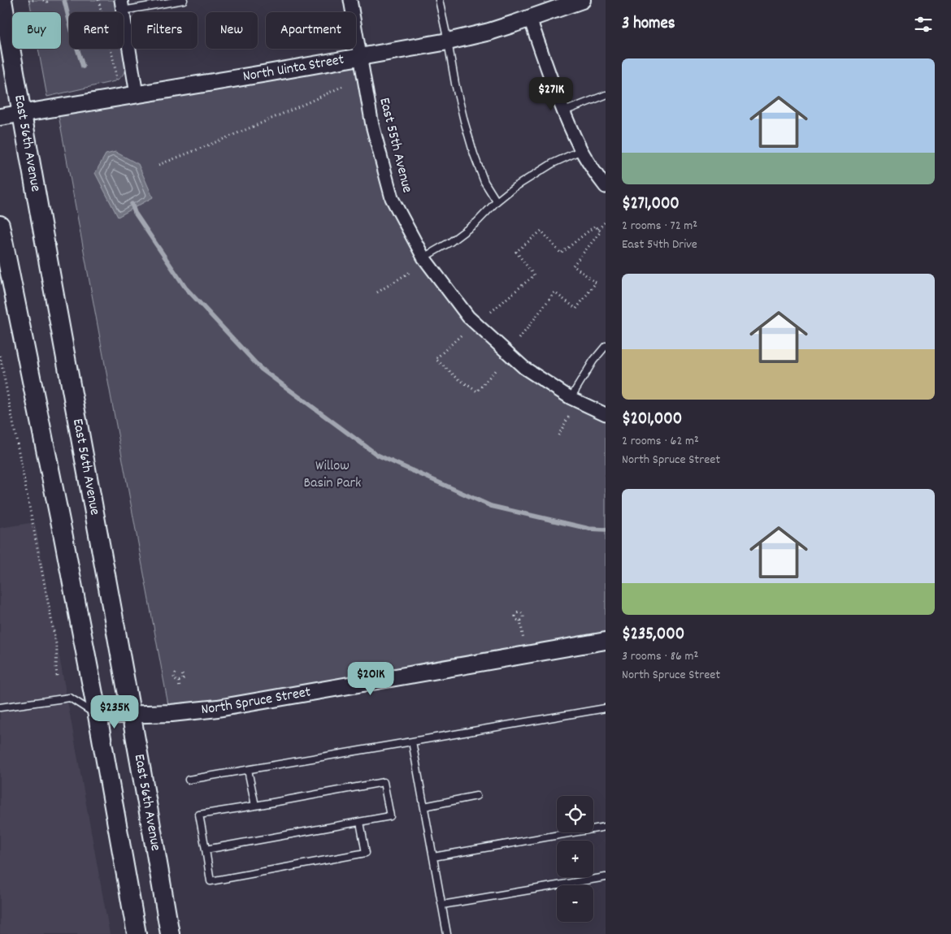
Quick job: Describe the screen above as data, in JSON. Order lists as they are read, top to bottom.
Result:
{
  "streets": {
    "main road": ["East 56th Avenue"],
    "street": ["North Uinta Street", "East 55th Avenue", "North Spruce Street"]
  },
  "crossings": [
    ["North Uinta Street", "East 56th Avenue"],
    ["North Uinta Street", "East 55th Avenue"],
    ["East 56th Avenue", "North Spruce Street"]
  ],
  "parks": ["Willow Basin Park"],
  "page": {
    "heading": "3 homes",
    "chip": [
      "Buy",
      "Rent",
      "Filters",
      "New",
      "Apartment"
    ],
    "list": [
      {
        "name": "$271,000",
        "note": "2 rooms · 72 m² · East 54th Drive"
      },
      {
        "name": "$201,000",
        "note": "2 rooms · 62 m² · North Spruce Street"
      },
      {
        "name": "$235,000",
        "note": "3 rooms · 86 m² · North Spruce Street"
      }
    ],
    "price": ["$271K", "$201K", "$235K"],
    "map_buttons": ["+", "−"]
  }
}
